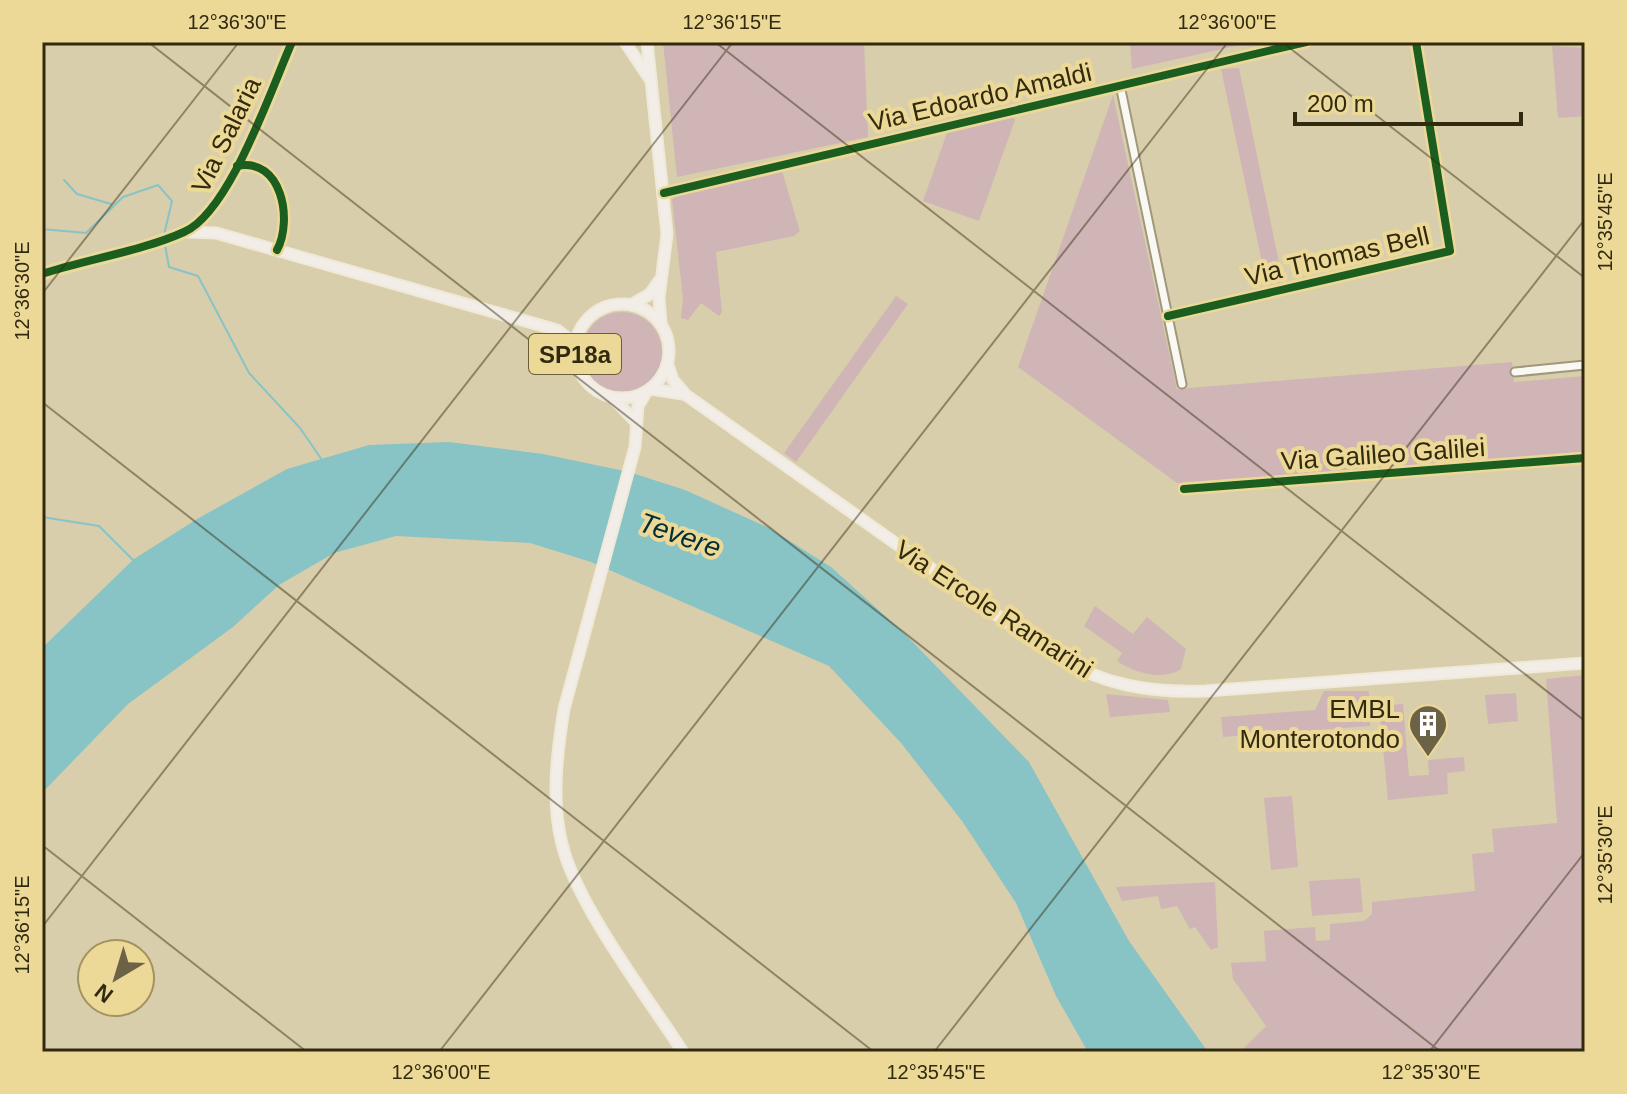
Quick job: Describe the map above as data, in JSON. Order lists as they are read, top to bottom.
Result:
{
  "streets": {
    "main road": ["Via Salaria", "SP18a", "Via Ercole Ramarini"],
    "street": ["Via Edoardo Amaldi", "Via Thomas Bell", "Via Galileo Galilei"]
  },
  "crossings": [
    ["SP18a", "Via Ercole Ramarini"]
  ],
  "water": ["Tevere"],
  "places": {
    "building": ["EMBL Monterotondo"]
  },
  "scale_bar": "200 m",
  "north": "bottom left",
  "coordinates": [
    "12°36'30\"E",
    "12°36'15\"E",
    "12°36'00\"E",
    "12°35'45\"E",
    "12°35'30\"E"
  ]
}
